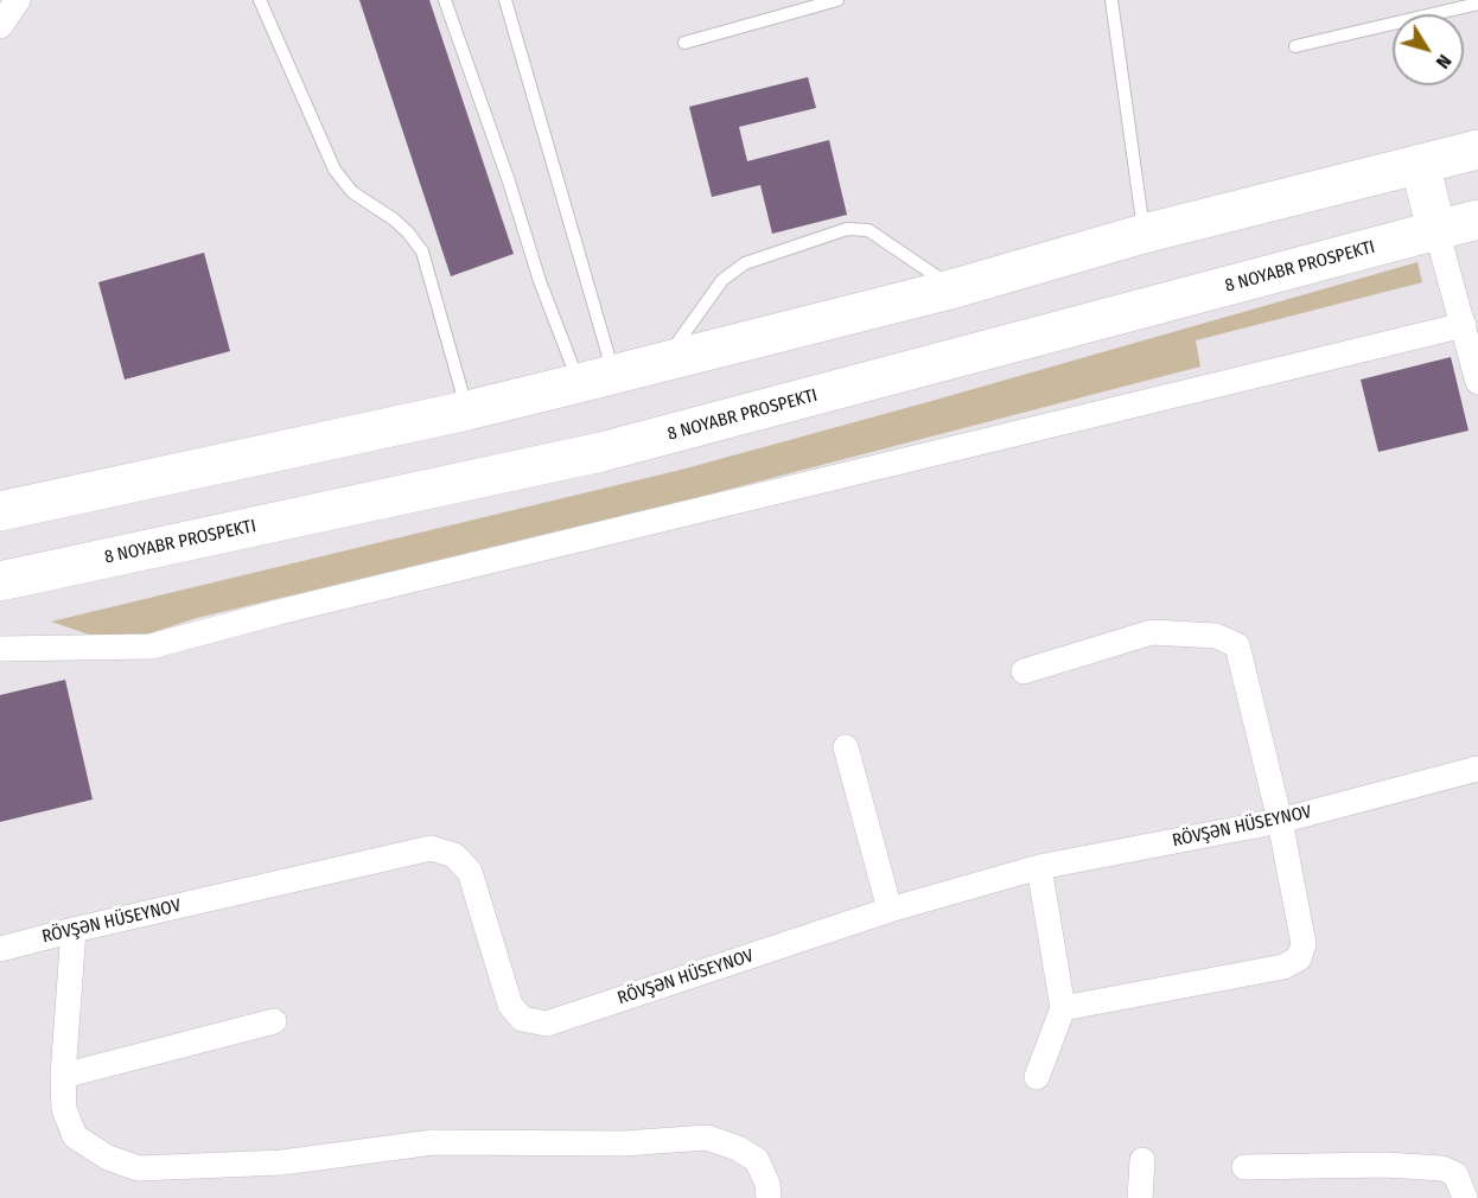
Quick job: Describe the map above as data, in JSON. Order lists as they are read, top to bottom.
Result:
{
  "streets": {
    "highway": ["8 NOYABR PROSPEKTI"],
    "street": ["RÖVŞƏN HÜSEYNOV"]
  },
  "north": "bottom right"
}
